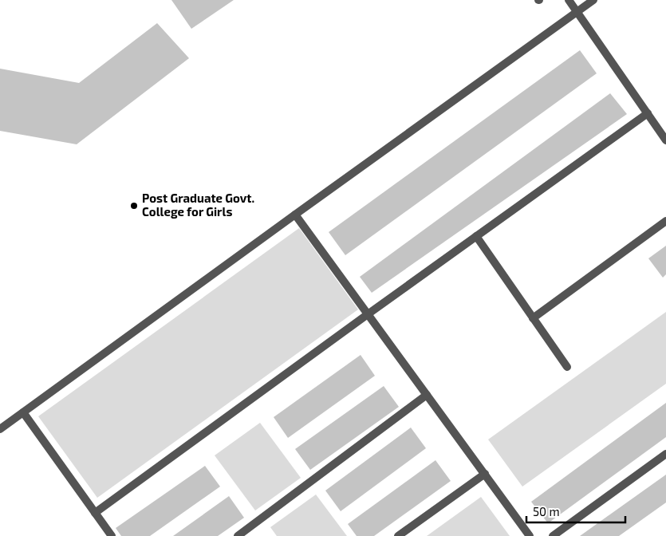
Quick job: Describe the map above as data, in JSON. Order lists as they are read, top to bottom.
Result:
{
  "places": ["Post Graduate Govt. College for Girls"],
  "scale_bar": "50 m"
}
